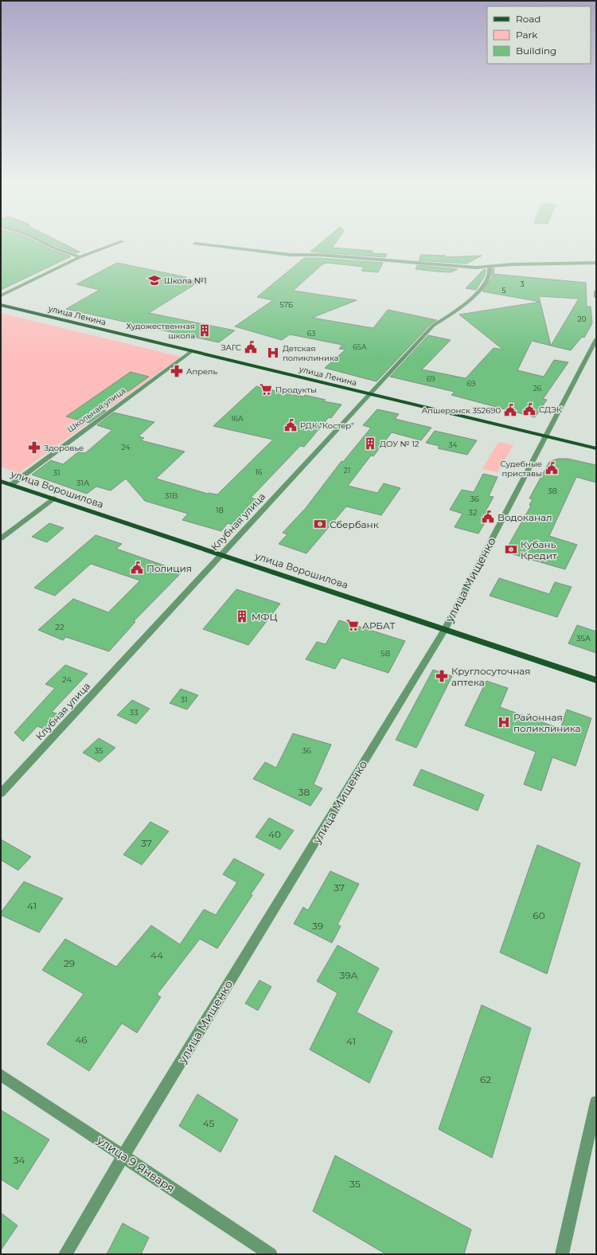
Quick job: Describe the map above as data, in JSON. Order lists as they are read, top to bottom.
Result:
{
  "streets": {
    "main road": ["улица Ленина", "улица Ворошилова"],
    "street": [
      "Школьная улица",
      "Клубная улица",
      "улица Мищенко",
      "улица 9 Января"
    ]
  },
  "crossings": [
    ["улица Ленина", "Школьная улица"],
    ["улица Ленина", "Клубная улица"],
    ["улица Ленина", "улица Мищенко"],
    ["Школьная улица", "улица Ворошилова"],
    ["улица Ворошилова", "Клубная улица"],
    ["улица Ворошилова", "улица Мищенко"],
    ["улица Мищенко", "улица 9 Января"]
  ],
  "places": {
    "school or university": ["Школа №1"],
    "building": ["Художественная школа", "ДОУ № 12", "МФЦ"],
    "public building": [
      "ЗАГС",
      "СДЭК",
      "Апшеронск 352690",
      "РДК \"Костер\"",
      "Судебные приставы",
      "Водоканал",
      "Полиция"
    ],
    "hospital": ["Детская поликлиника", "Районная поликлиника"],
    "pharmacy": ["Апрель", "Здоровье", "Круглосуточная аптека"],
    "supermarket": ["Продукты", "АРБАТ"],
    "bank": ["Сбербанк", "Кубань Кредит"]
  },
  "house_numbers": [
    "3",
    "5",
    "57Б",
    "20",
    "63",
    "65А",
    "69",
    "69",
    "26",
    "16А",
    "34",
    "24",
    "21",
    "16",
    "31",
    "31А",
    "38",
    "31В",
    "36",
    "18",
    "32",
    "22",
    "35А",
    "58",
    "24",
    "31",
    "33",
    "35",
    "36",
    "38",
    "40",
    "37",
    "37",
    "41",
    "60",
    "39",
    "44",
    "29",
    "39А",
    "46",
    "41",
    "62",
    "45",
    "34",
    "35"
  ],
  "legend": ["Road", "Park", "Building"]
}
